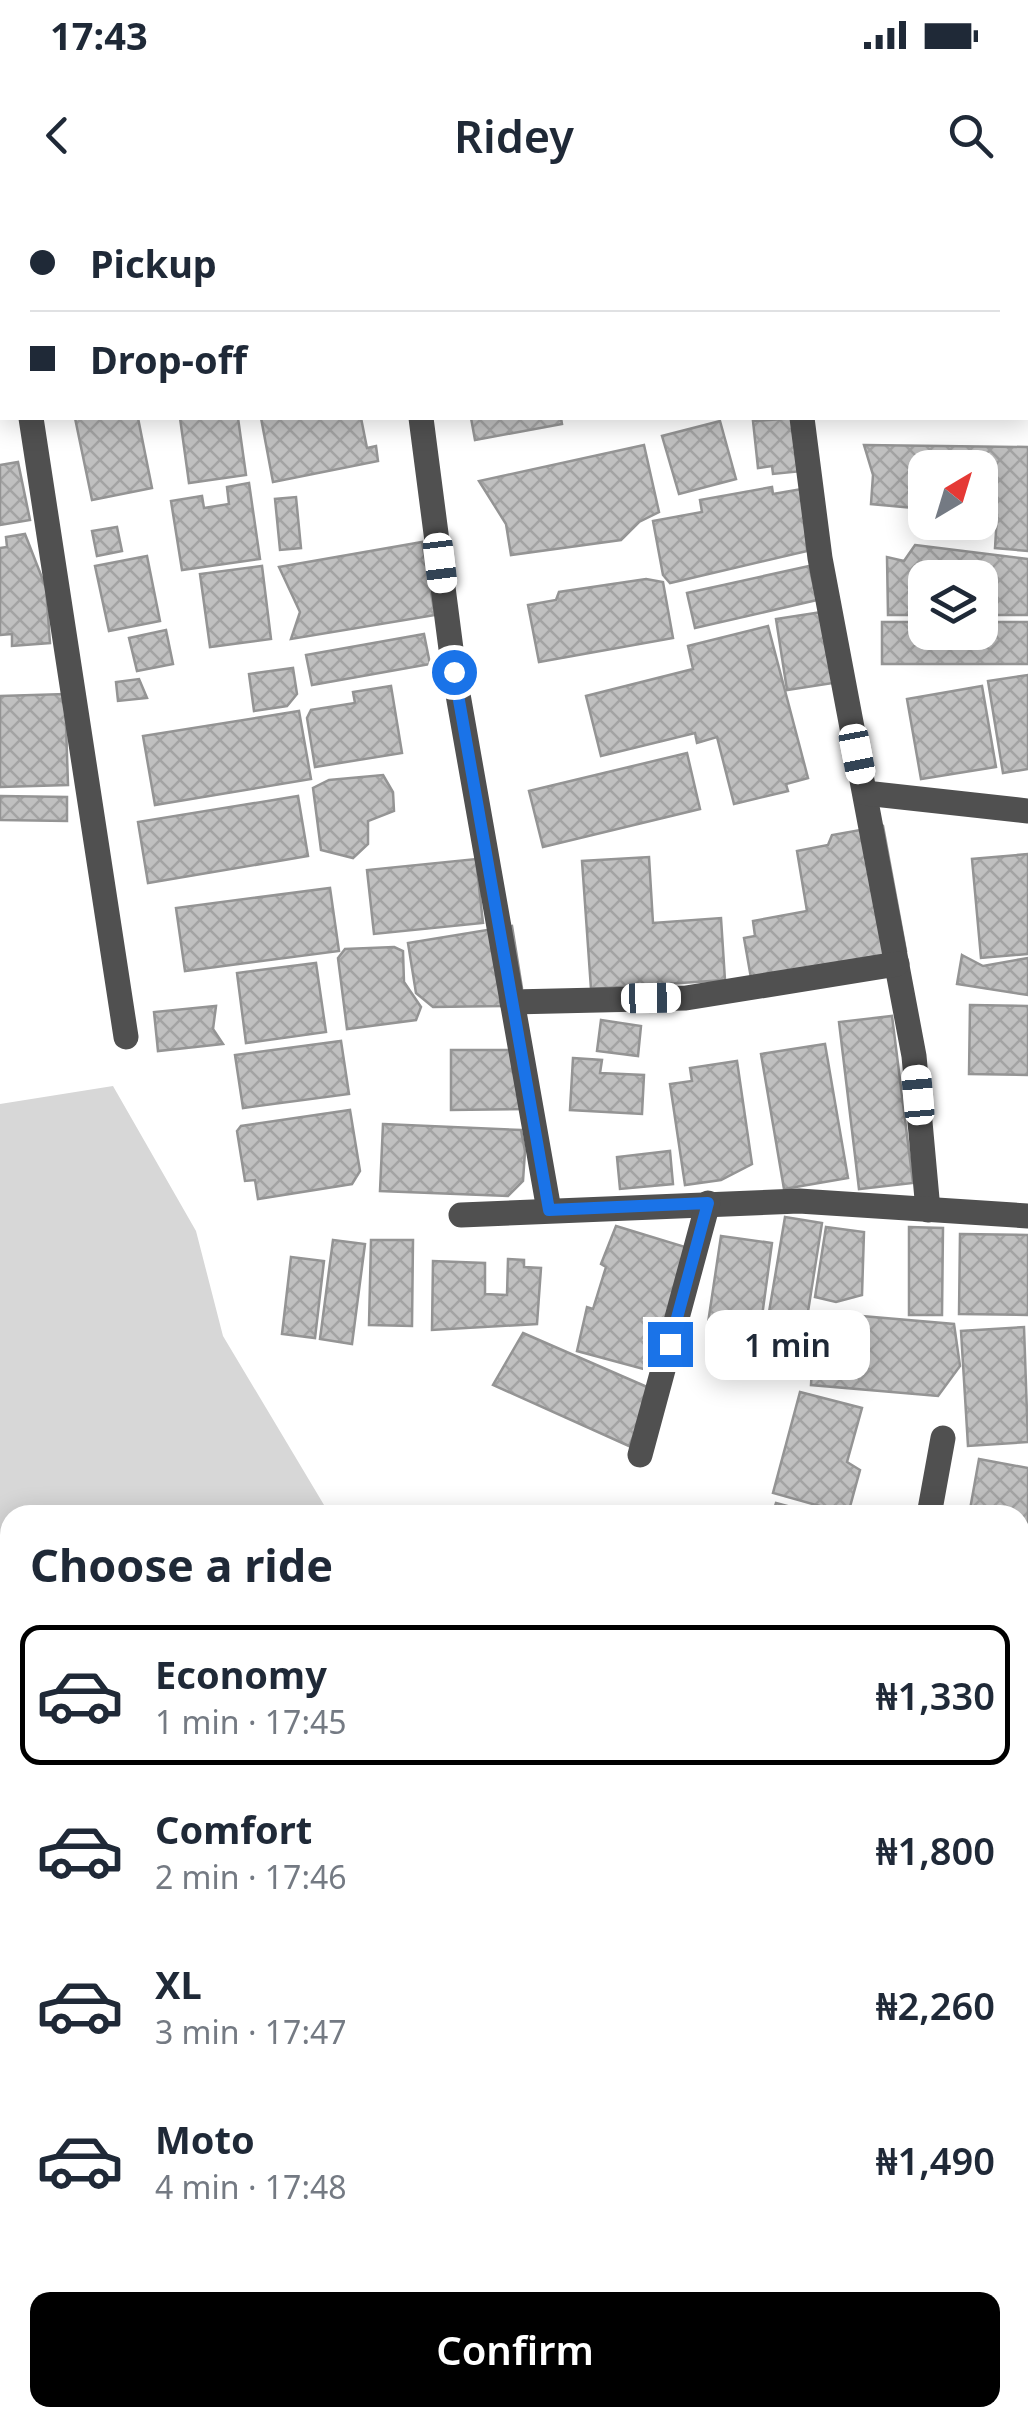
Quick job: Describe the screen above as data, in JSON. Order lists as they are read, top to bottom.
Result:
{
  "north": "top right",
  "page": {
    "status": "17:43",
    "header": "Ridey",
    "banner": ["Pickup", "Drop-off"],
    "bubble": "1 min",
    "heading": "Choose a ride",
    "list": [
      {
        "name": "Economy",
        "note": "1 min · 17:45",
        "value": "₦1,330"
      },
      {
        "name": "Comfort",
        "note": "2 min · 17:46",
        "value": "₦1,800"
      },
      {
        "name": "XL",
        "note": "3 min · 17:47",
        "value": "₦2,260"
      },
      {
        "name": "Moto",
        "note": "4 min · 17:48",
        "value": "₦1,490"
      }
    ],
    "buttons": "Confirm"
  }
}
